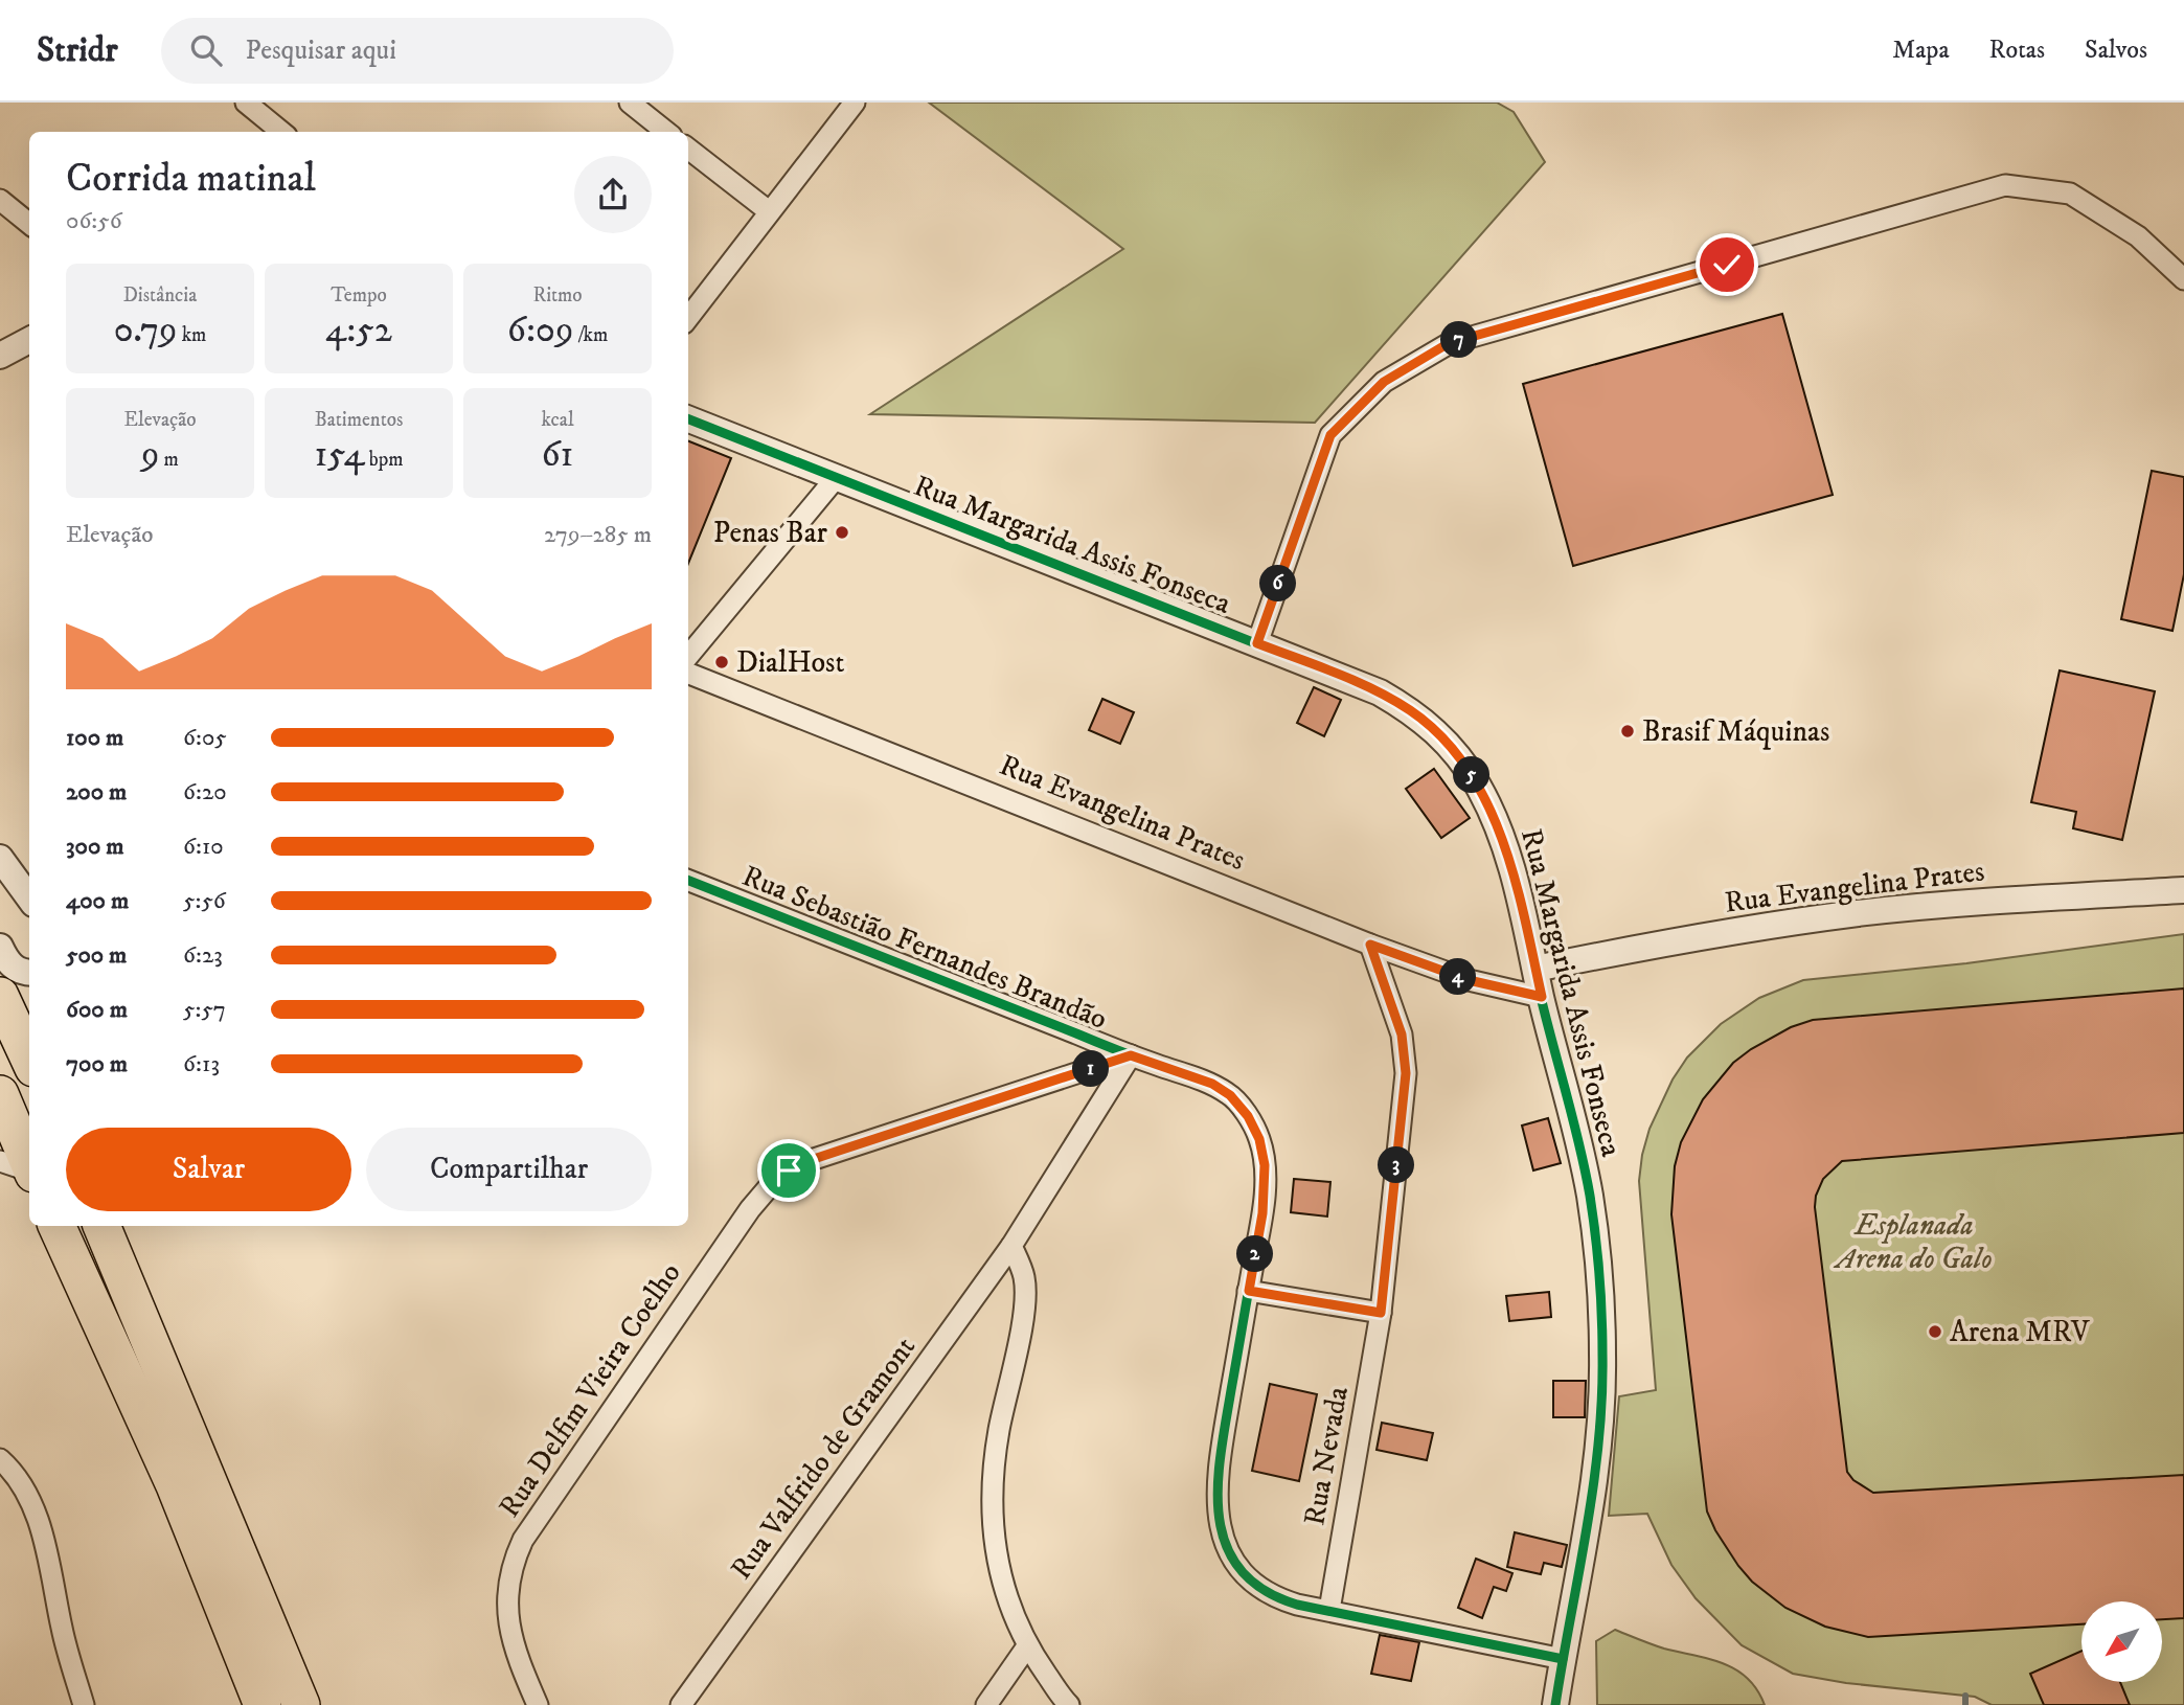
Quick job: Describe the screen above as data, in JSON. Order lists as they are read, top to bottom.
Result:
{
  "streets": {
    "street": [
      "Rua Margarida Assis Fonseca",
      "Rua Evangelina Prates",
      "Rua Sebastião Fernandes Brandão",
      "Rua Delfim Vieira Coelho",
      "Rua Nevada",
      "Rua Valfrido de Gramont"
    ]
  },
  "crossings": [
    ["Rua Margarida Assis Fonseca", "Rua Evangelina Prates"],
    ["Rua Margarida Assis Fonseca", "Rua Sebastião Fernandes Brandão"],
    ["Rua Evangelina Prates", "Rua Nevada"],
    ["Rua Sebastião Fernandes Brandão", "Rua Delfim Vieira Coelho"],
    ["Rua Sebastião Fernandes Brandão", "Rua Nevada"],
    ["Rua Sebastião Fernandes Brandão", "Rua Valfrido de Gramont"],
    ["Rua Delfim Vieira Coelho", "Rua Valfrido de Gramont"]
  ],
  "parks": ["Esplanada Arena do Galo"],
  "places": [
    "Penas Bar",
    "DialHost",
    "Brasif Máquinas",
    "Arena MRV"
  ],
  "north": "bottom left",
  "page": {
    "header": "Stridr",
    "search": "Pesquisar aqui",
    "nav": ["Mapa", "Rotas", "Salvos"],
    "heading": ["Corrida matinal", "06:56"],
    "stats": [
      ["Distância", "0.79 km"],
      ["Tempo", "4:52"],
      ["Ritmo", "6:09 /km"],
      ["Elevação", "9 m"],
      ["Batimentos", "154 bpm"],
      ["kcal", "61"]
    ],
    "pins": [
      "7",
      "6",
      "5",
      "4",
      "1",
      "3",
      "2"
    ],
    "chart": ["Elevação", "279–285 m"],
    "list": [
      {
        "name": "100 m",
        "note": "6:05"
      },
      {
        "name": "200 m",
        "note": "6:20"
      },
      {
        "name": "300 m",
        "note": "6:10"
      },
      {
        "name": "400 m",
        "note": "5:56"
      },
      {
        "name": "500 m",
        "note": "6:23"
      },
      {
        "name": "600 m",
        "note": "5:57"
      },
      {
        "name": "700 m",
        "note": "6:13"
      }
    ],
    "buttons": ["Salvar", "Compartilhar"]
  }
}
